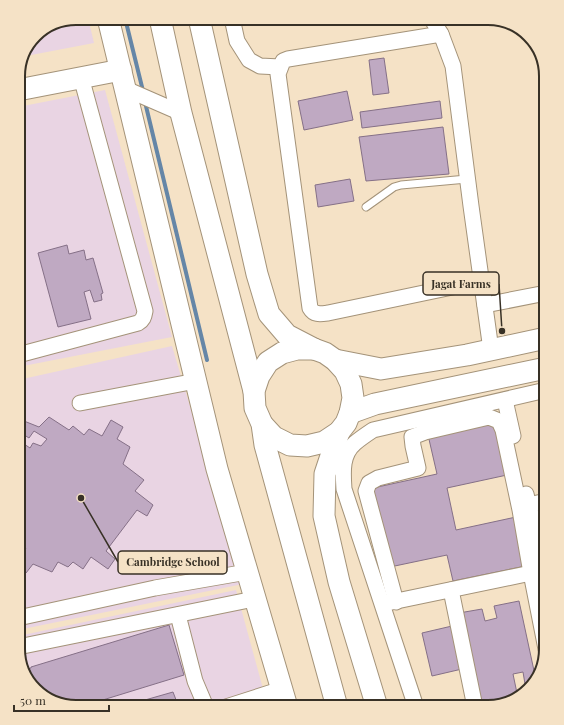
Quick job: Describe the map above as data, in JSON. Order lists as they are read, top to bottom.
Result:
{
  "places": ["Jagat Farms", "Cambridge School"],
  "scale_bar": "50 m"
}
